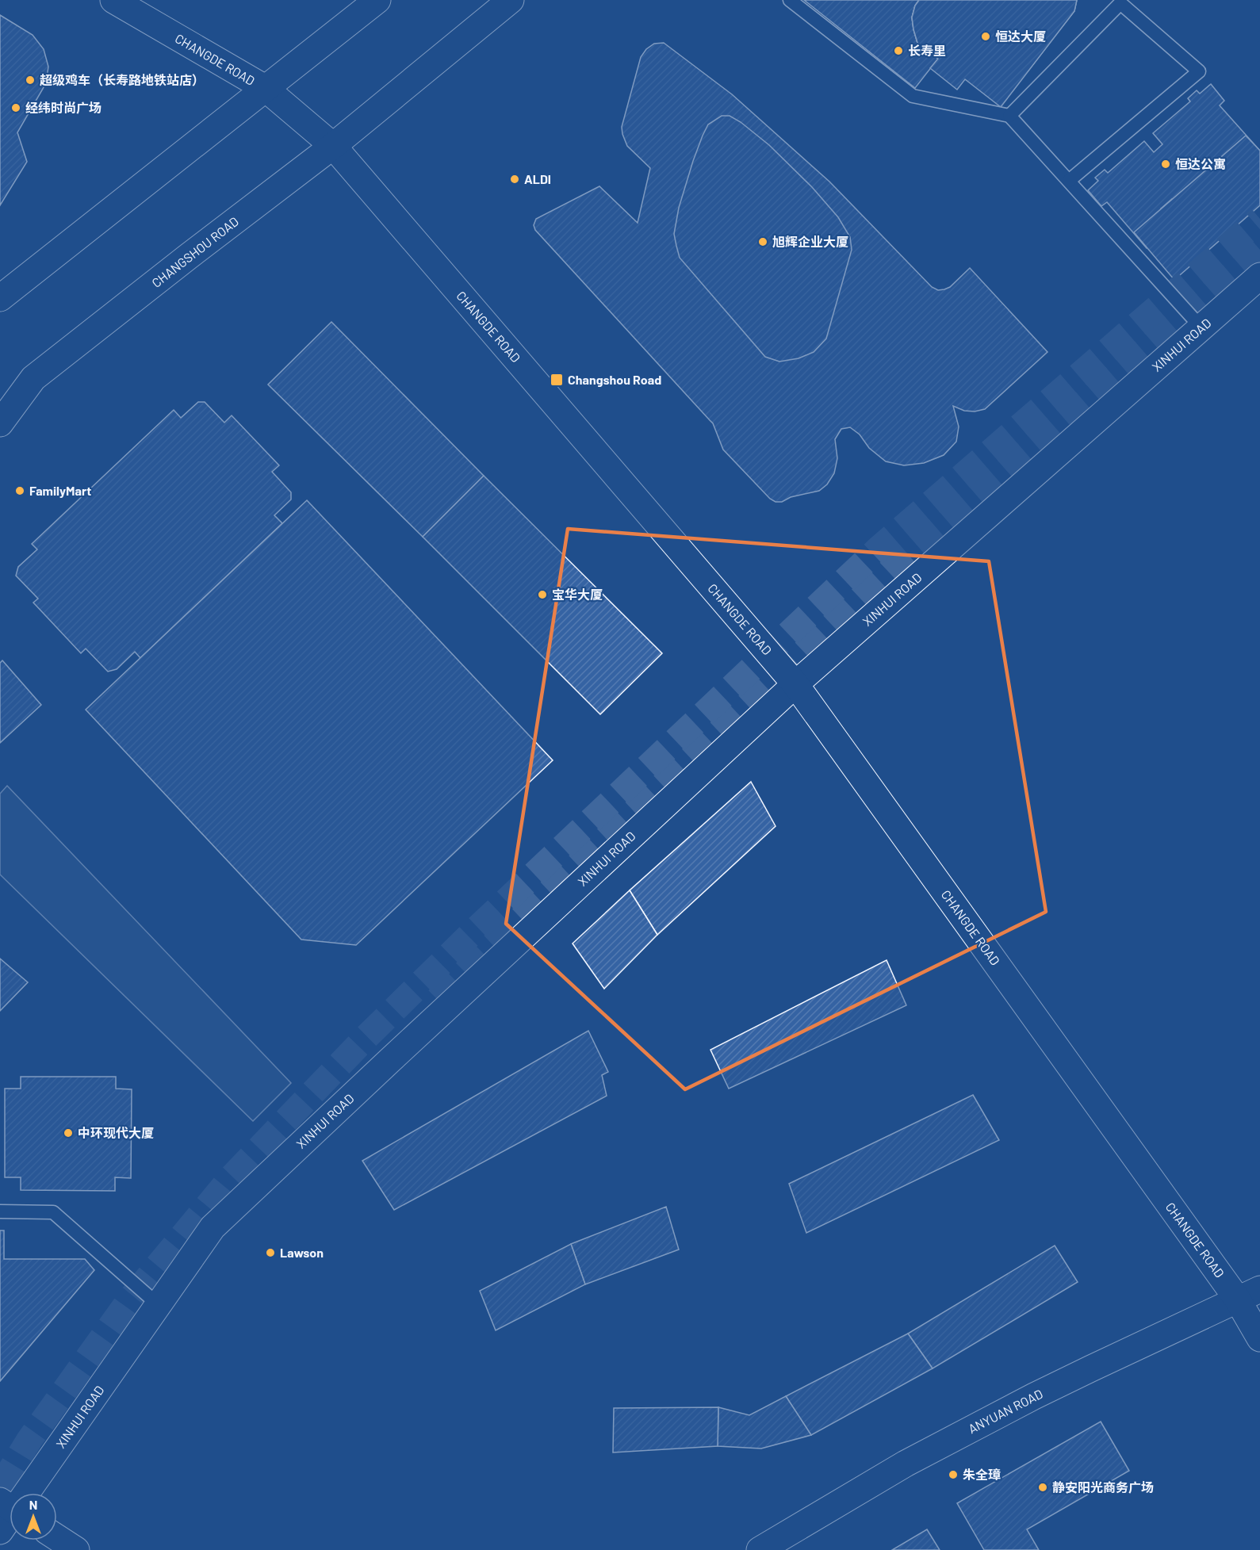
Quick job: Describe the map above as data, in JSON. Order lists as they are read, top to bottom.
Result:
{
  "streets": {
    "main road": [
      "CHANGDE ROAD",
      "CHANGSHOU ROAD",
      "XINHUI ROAD",
      "ANYUAN ROAD"
    ]
  },
  "crossings": [
    ["CHANGDE ROAD", "CHANGSHOU ROAD"],
    ["CHANGDE ROAD", "XINHUI ROAD"],
    ["CHANGDE ROAD", "ANYUAN ROAD"]
  ],
  "places": {
    "other": [
      "恒达大厦",
      "长寿里",
      "超级鸡车（长寿路地铁站店）",
      "经纬时尚广场",
      "恒达公寓",
      "ALDI",
      "旭辉企业大厦",
      "FamilyMart",
      "宝华大厦",
      "中环现代大厦",
      "Lawson",
      "朱全璋",
      "静安阳光商务广场"
    ],
    "transit": ["Changshou Road"]
  },
  "north": "top"
}
